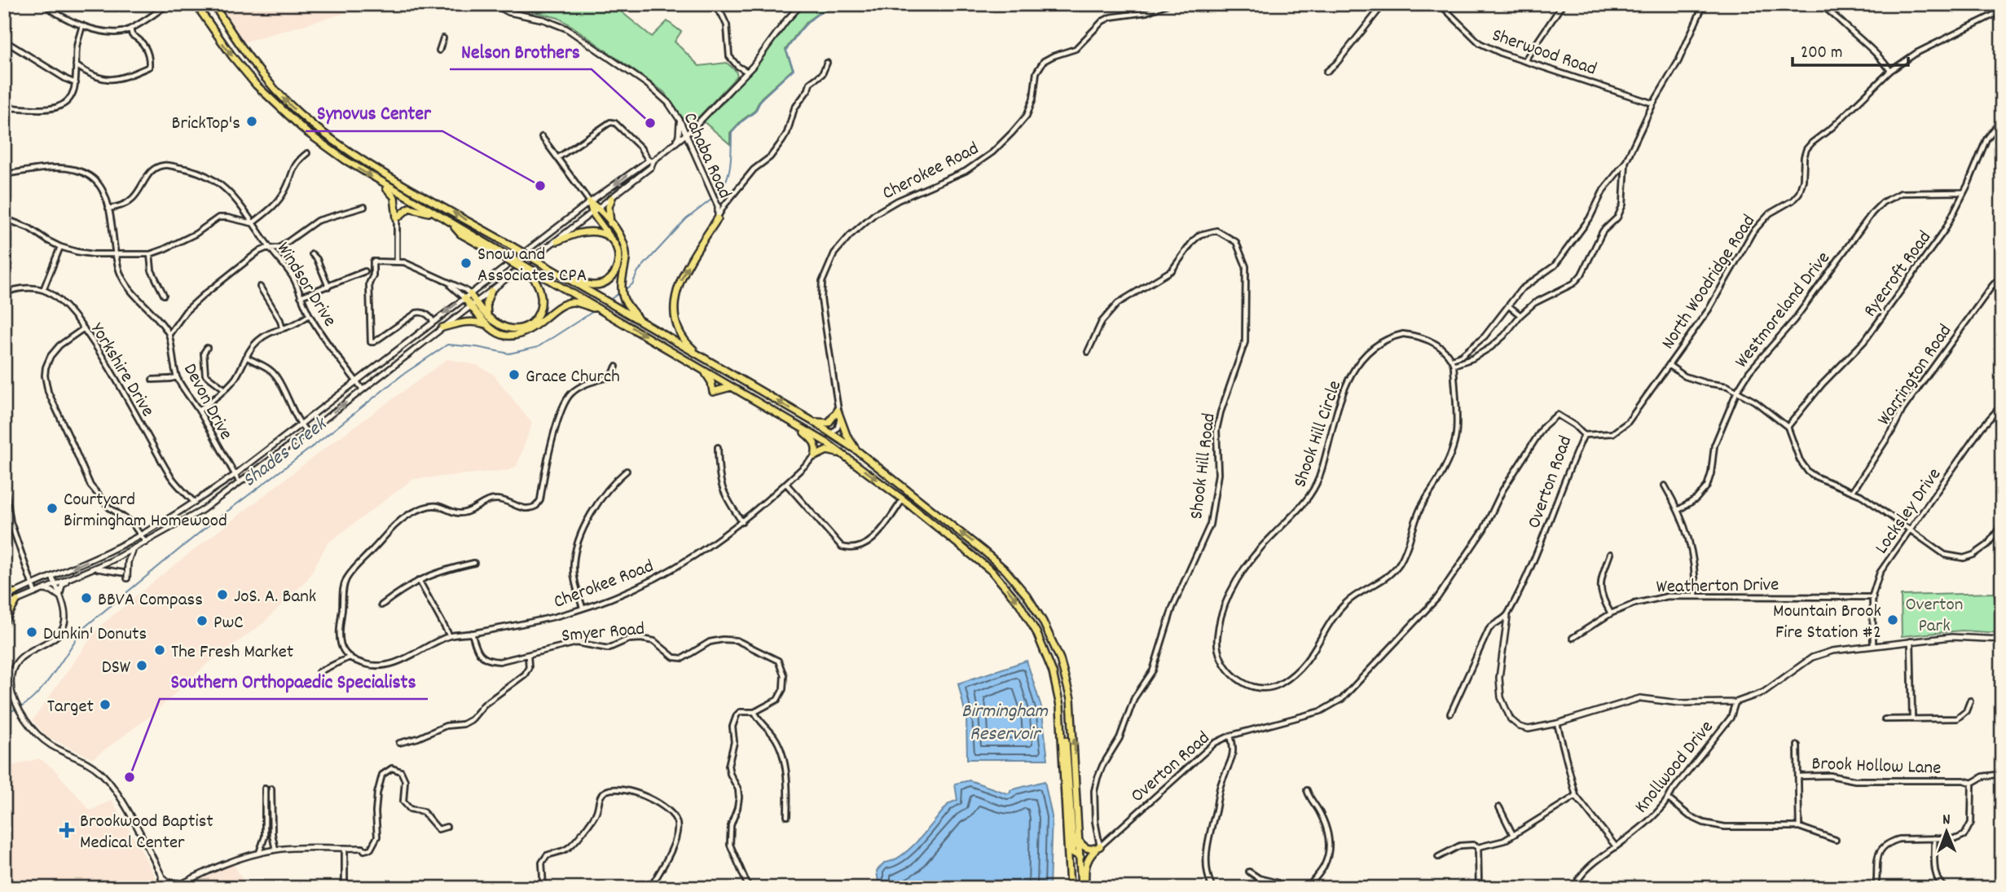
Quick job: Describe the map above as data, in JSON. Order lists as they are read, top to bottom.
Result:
{
  "streets": {
    "main road": ["Cahaba Road", "Overton Road"],
    "street": [
      "Sherwood Road",
      "Cherokee Road",
      "Ryecroft Road",
      "North Woodridge Road",
      "Windsor Drive",
      "Westmoreland Drive",
      "Yorkshire Drive",
      "Warrington Road",
      "Devon Drive",
      "Shook Hill Circle",
      "Shook Hill Road",
      "Locksley Drive",
      "Weatherton Drive",
      "Smyer Road",
      "Brook Hollow Lane",
      "Knollwood Drive"
    ]
  },
  "crossings": [
    ["Cherokee Road", "Smyer Road"],
    ["Ryecroft Road", "Westmoreland Drive"],
    ["North Woodridge Road", "Overton Road"],
    ["Shook Hill Road", "Overton Road"],
    ["Overton Road", "Locksley Drive"],
    ["Overton Road", "Knollwood Drive"],
    ["Locksley Drive", "Weatherton Drive"]
  ],
  "water": ["Shades Creek", "Birmingham Reservoir"],
  "parks": ["Overton Park"],
  "places": {
    "other": [
      "BrickTop's",
      "Nelson Brothers",
      "Synovus Center",
      "Snow and Associates CPA",
      "Grace Church",
      "Courtyard Birmingham Homewood",
      "JoS. A. Bank",
      "BBVA Compass",
      "Mountain Brook Fire Station #2",
      "PwC",
      "Dunkin' Donuts",
      "The Fresh Market",
      "DSW",
      "Target",
      "Southern Orthopaedic Specialists"
    ],
    "health": ["Brookwood Baptist Medical Center"]
  },
  "scale_bar": "200 m",
  "north": "top"
}
